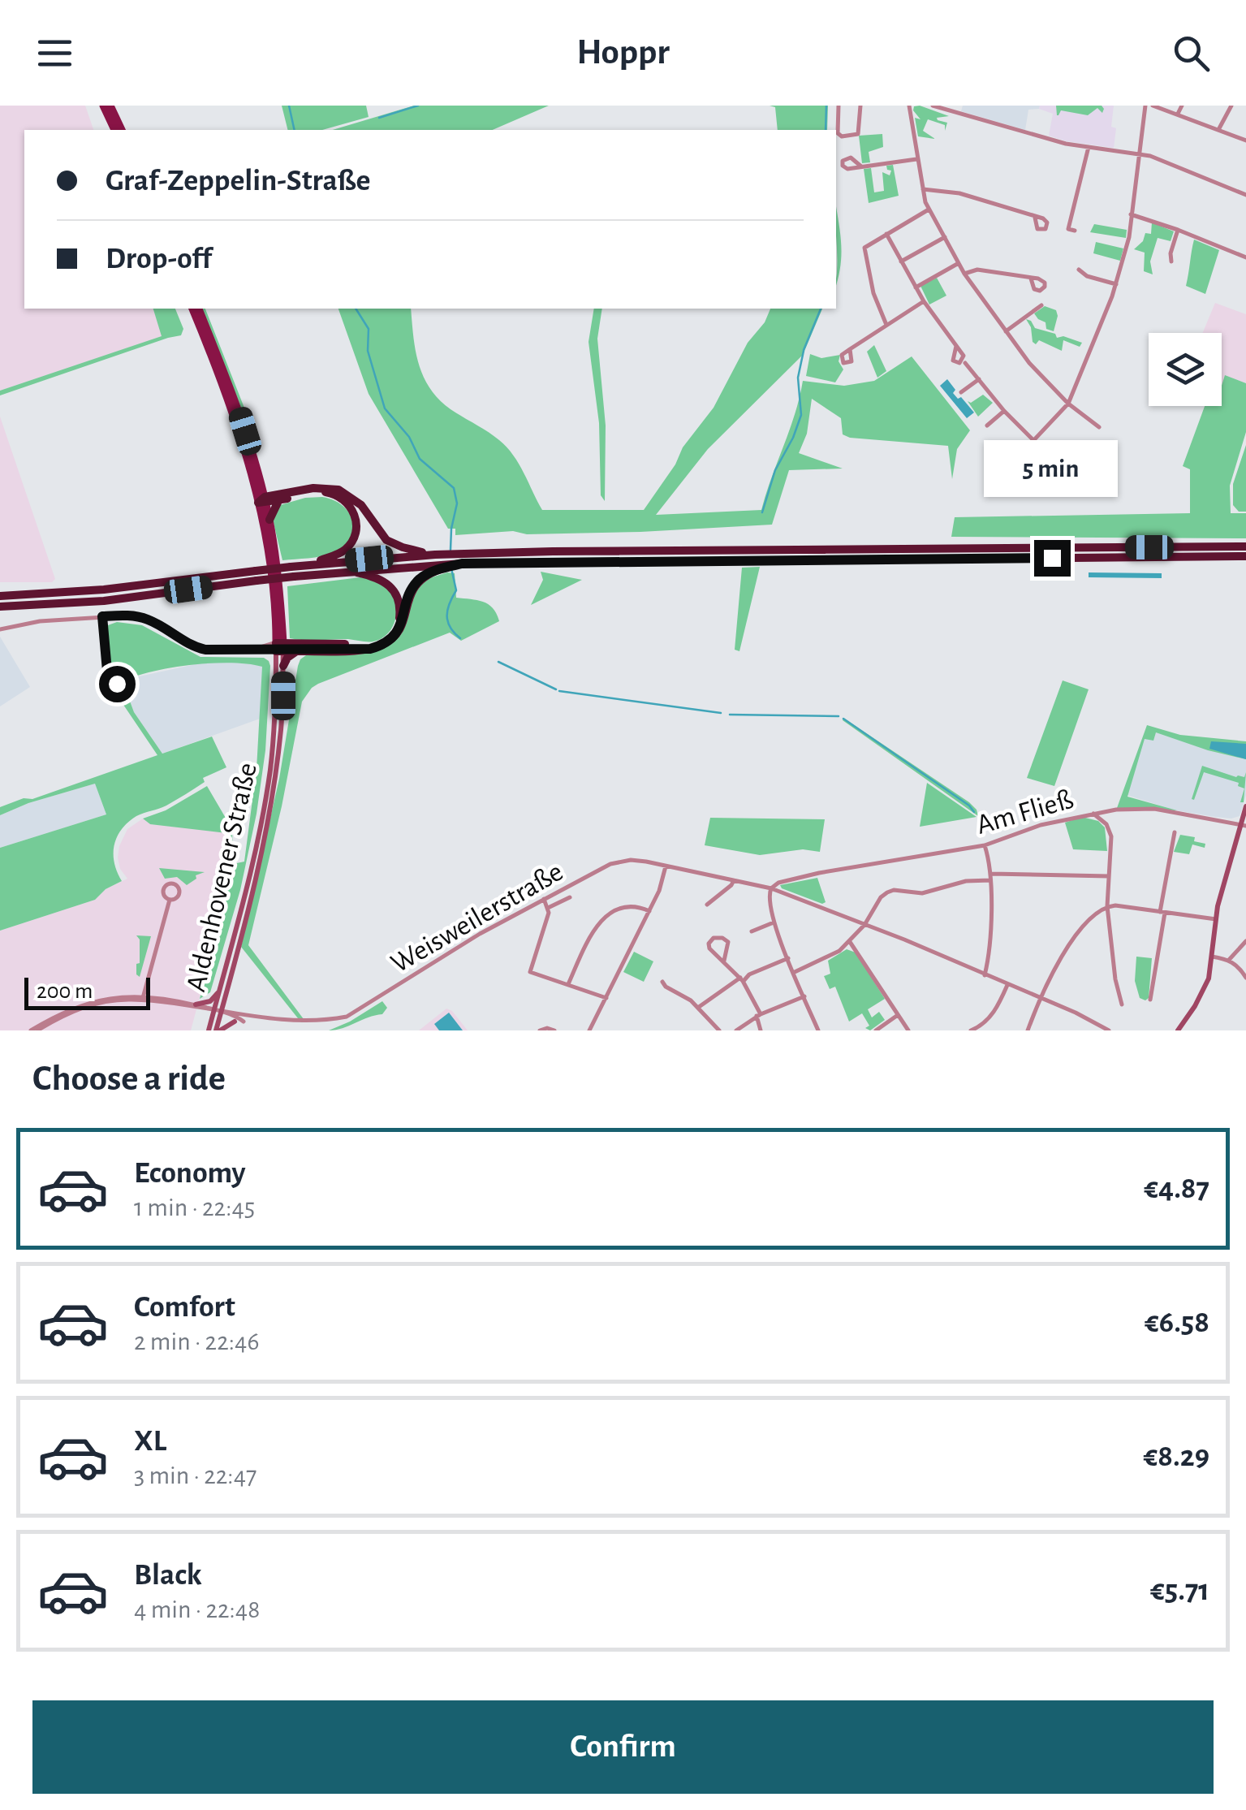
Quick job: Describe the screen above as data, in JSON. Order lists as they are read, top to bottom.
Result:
{
  "streets": {
    "main road": ["Aldenhovener Straße"],
    "street": ["Am Fließ", "Weisweilerstraße"]
  },
  "crossings": [
    ["Am Fließ", "Weisweilerstraße"]
  ],
  "scale_bar": "200 m",
  "page": {
    "header": "Hoppr",
    "banner": ["Graf-Zeppelin-Straße", "Drop-off"],
    "bubble": "5 min",
    "scale": "200 m",
    "heading": "Choose a ride",
    "list": [
      {
        "name": "Economy",
        "note": "1 min · 22:45",
        "value": "€4.87"
      },
      {
        "name": "Comfort",
        "note": "2 min · 22:46",
        "value": "€6.58"
      },
      {
        "name": "XL",
        "note": "3 min · 22:47",
        "value": "€8.29"
      },
      {
        "name": "Black",
        "note": "4 min · 22:48",
        "value": "€5.71"
      }
    ],
    "buttons": "Confirm"
  }
}
